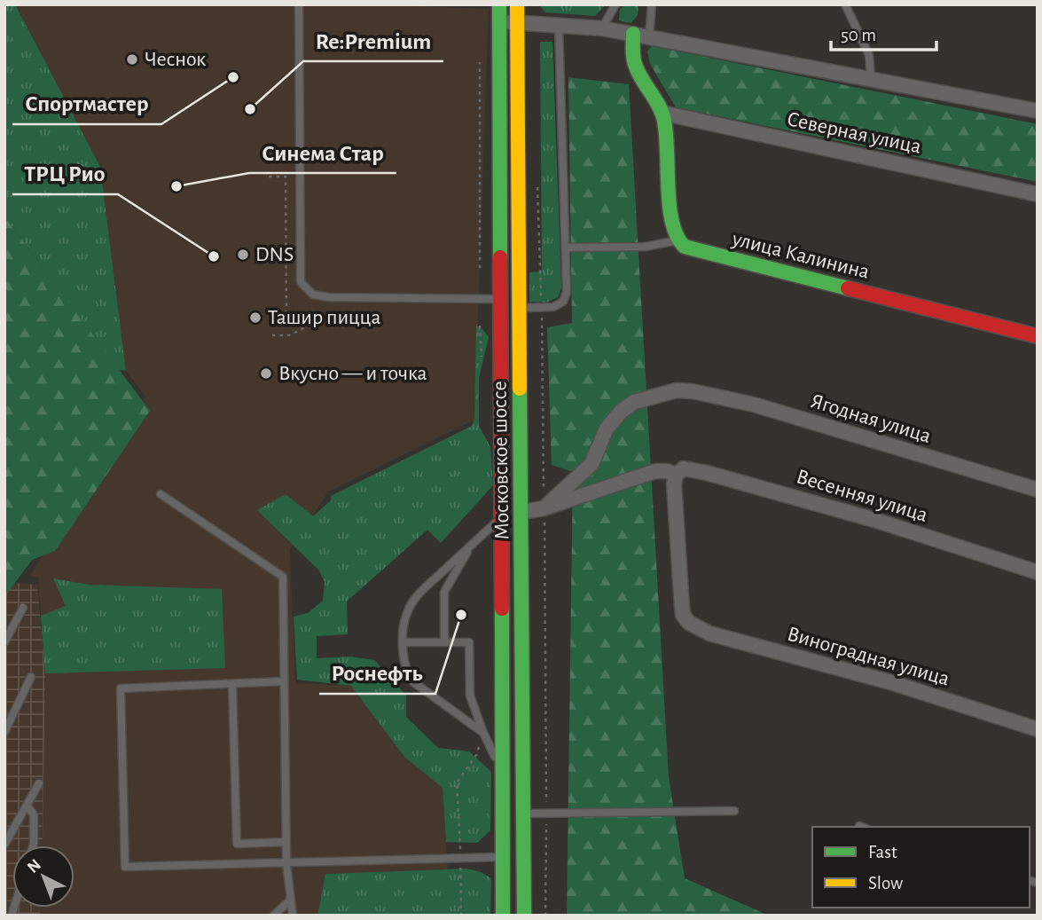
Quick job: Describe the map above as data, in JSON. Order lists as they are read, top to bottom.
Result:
{
  "streets": {
    "main road": ["улица Калинина", "Московское шоссе"],
    "street": [
      "Северная улица",
      "Ягодная улица",
      "Весенняя улица",
      "Виноградная улица"
    ]
  },
  "crossings": [
    ["Ягодная улица", "Весенняя улица"],
    ["Московское шоссе", "Весенняя улица"],
    ["Весенняя улица", "Виноградная улица"]
  ],
  "places": [
    "Чеснок",
    "Спортмастер",
    "Re:Premium",
    "Синема Стар",
    "DNS",
    "ТРЦ Рио",
    "Ташир пицца",
    "Вкусно — и точка",
    "Роснефть"
  ],
  "legend": ["Fast", "Slow"],
  "scale_bar": "50 m",
  "north": "top left"
}
